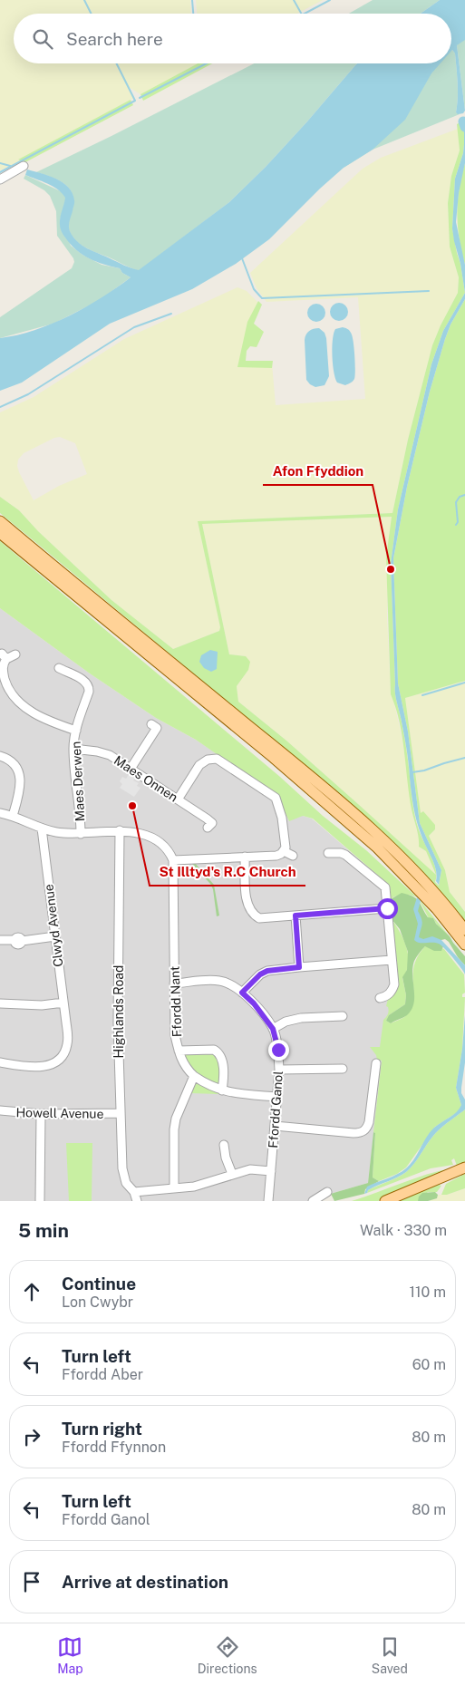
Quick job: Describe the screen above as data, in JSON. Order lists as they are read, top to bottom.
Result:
{
  "streets": {
    "street": [
      "Maes Onnen",
      "Maes Derwen",
      "Clwyd Avenue",
      "Ffordd Nant",
      "Highlands Road",
      "Ffordd Ganol",
      "Howell Avenue"
    ]
  },
  "crossings": [
    ["Maes Onnen", "Maes Derwen"],
    ["Ffordd Nant", "Ffordd Ganol"],
    ["Highlands Road", "Howell Avenue"]
  ],
  "places": ["Afon Ffyddion", "St Illtyd's R.C Church"],
  "page": {
    "search": "Search here",
    "heading": ["5 min", "Walk · 330 m"],
    "list": [
      ["Continue", "Lon Cwybr", "110 m"],
      ["Turn left", "Ffordd Aber", "60 m"],
      ["Turn right", "Ffordd Ffynnon", "80 m"],
      ["Turn left", "Ffordd Ganol", "80 m"],
      "Arrive at destination"
    ],
    "nav": ["Map", "Directions", "Saved"]
  }
}
